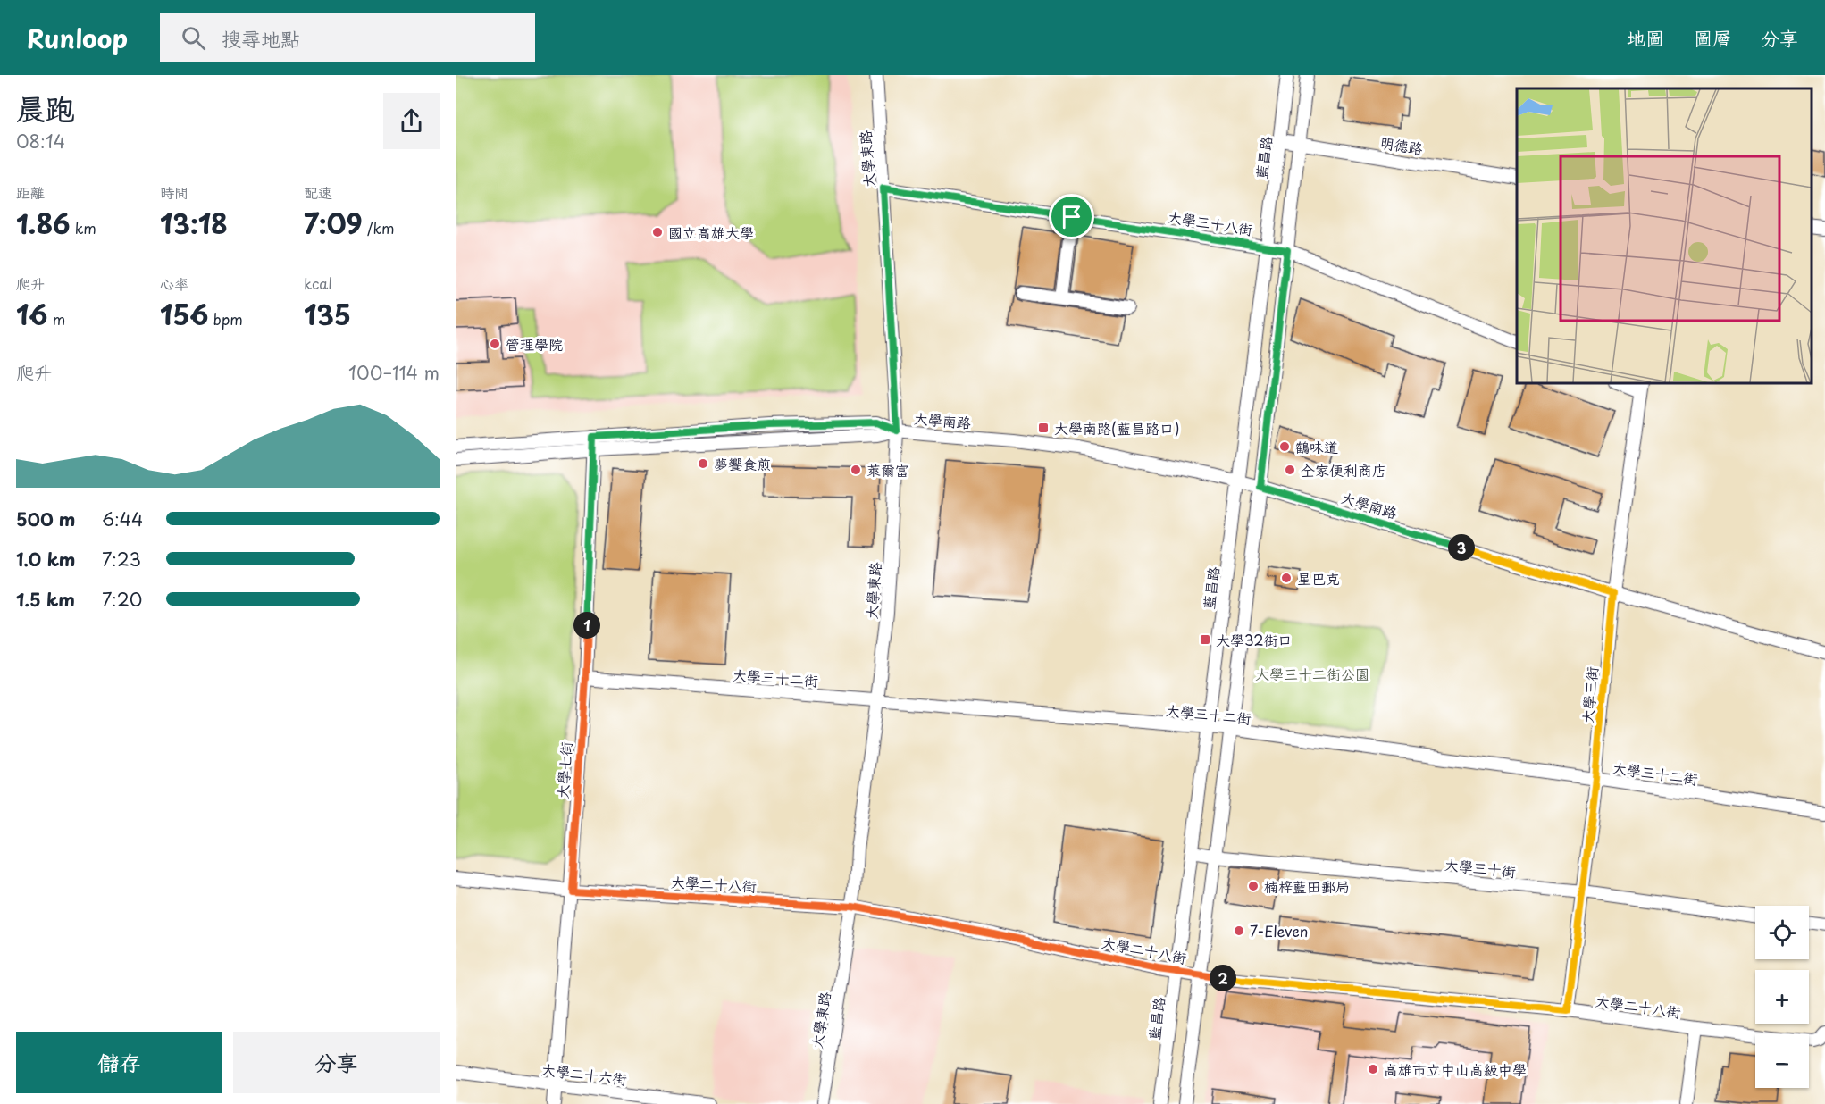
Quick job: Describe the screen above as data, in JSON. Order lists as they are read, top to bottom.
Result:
{
  "streets": {
    "street": [
      "明德路",
      "藍昌路",
      "大學東路",
      "大學三十八街",
      "大學南路",
      "大學三十二街",
      "大學三街",
      "大學七街",
      "大學三十街",
      "大學二十八街",
      "大學二十六街"
    ]
  },
  "crossings": [
    ["明德路", "藍昌路"],
    ["藍昌路", "大學三十八街"],
    ["藍昌路", "大學南路"],
    ["藍昌路", "大學三十二街"],
    ["藍昌路", "大學三十街"],
    ["藍昌路", "大學二十八街"],
    ["大學東路", "大學三十八街"],
    ["大學東路", "大學南路"],
    ["大學東路", "大學三十二街"],
    ["大學東路", "大學二十八街"],
    ["大學南路", "大學三街"],
    ["大學南路", "大學七街"],
    ["大學三十二街", "大學三街"],
    ["大學三十二街", "大學七街"],
    ["大學三街", "大學三十街"],
    ["大學三街", "大學二十八街"],
    ["大學七街", "大學二十八街"],
    ["大學七街", "大學二十六街"]
  ],
  "parks": ["大學三十二街公園"],
  "places": {
    "other": [
      "國立高雄大學",
      "管理學院",
      "鶴味道",
      "夢饗食煎",
      "萊爾富",
      "全家便利商店",
      "星巴克",
      "楠梓藍田郵局",
      "7-Eleven",
      "高雄市立中山高級中學"
    ],
    "transit": ["大學南路(藍昌路口)", "大學32街口"]
  },
  "page": {
    "header": "Runloop",
    "search": "搜尋地點",
    "nav": ["地圖", "圖層", "分享"],
    "heading": ["晨跑", "08:14"],
    "stats": [
      ["距離", "1.86 km"],
      ["時間", "13:18"],
      ["配速", "7:09 /km"],
      ["爬升", "16 m"],
      ["心率", "156 bpm"],
      ["kcal", "135"]
    ],
    "chart": ["爬升", "100–114 m"],
    "list": [
      {
        "name": "500 m",
        "note": "6:44"
      },
      {
        "name": "1.0 km",
        "note": "7:23"
      },
      {
        "name": "1.5 km",
        "note": "7:20"
      }
    ],
    "pins": ["3", "1", "2"],
    "map_buttons": ["+", "−"],
    "buttons": ["儲存", "分享"]
  }
}
